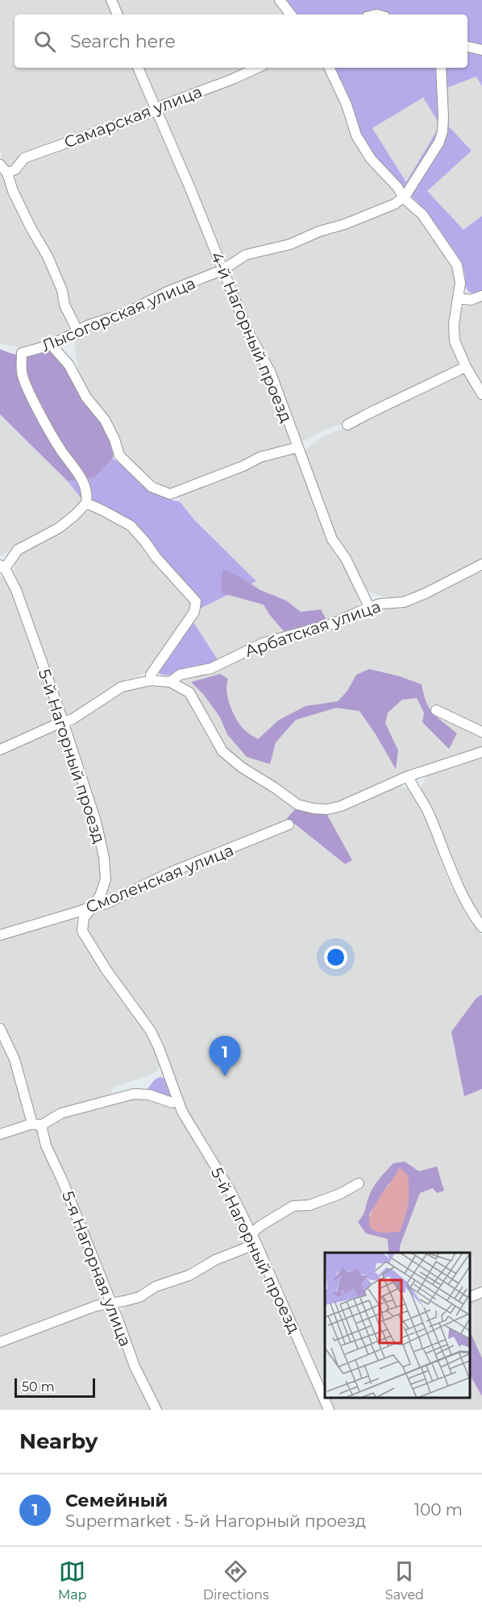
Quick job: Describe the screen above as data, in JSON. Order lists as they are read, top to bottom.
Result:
{
  "streets": {
    "street": [
      "Самарская улица",
      "Лысогорская улица",
      "4-й Нагорный проезд",
      "Арбатская улица",
      "5-й Нагорный проезд",
      "Смоленская улица",
      "5-я Нагорная улица"
    ]
  },
  "crossings": [
    ["Самарская улица", "4-й Нагорный проезд"],
    ["Лысогорская улица", "4-й Нагорный проезд"],
    ["4-й Нагорный проезд", "Арбатская улица"],
    ["5-й Нагорный проезд", "Смоленская улица"]
  ],
  "scale_bar": "50 m",
  "page": {
    "search": "Search here",
    "pins": "1",
    "scale": "50 m",
    "heading": "Nearby",
    "list": [
      {
        "mark": "1",
        "name": "Семейный",
        "note": "Supermarket · 5-й Нагорный проезд",
        "value": "100 m"
      }
    ],
    "nav": ["Map", "Directions", "Saved"]
  }
}
